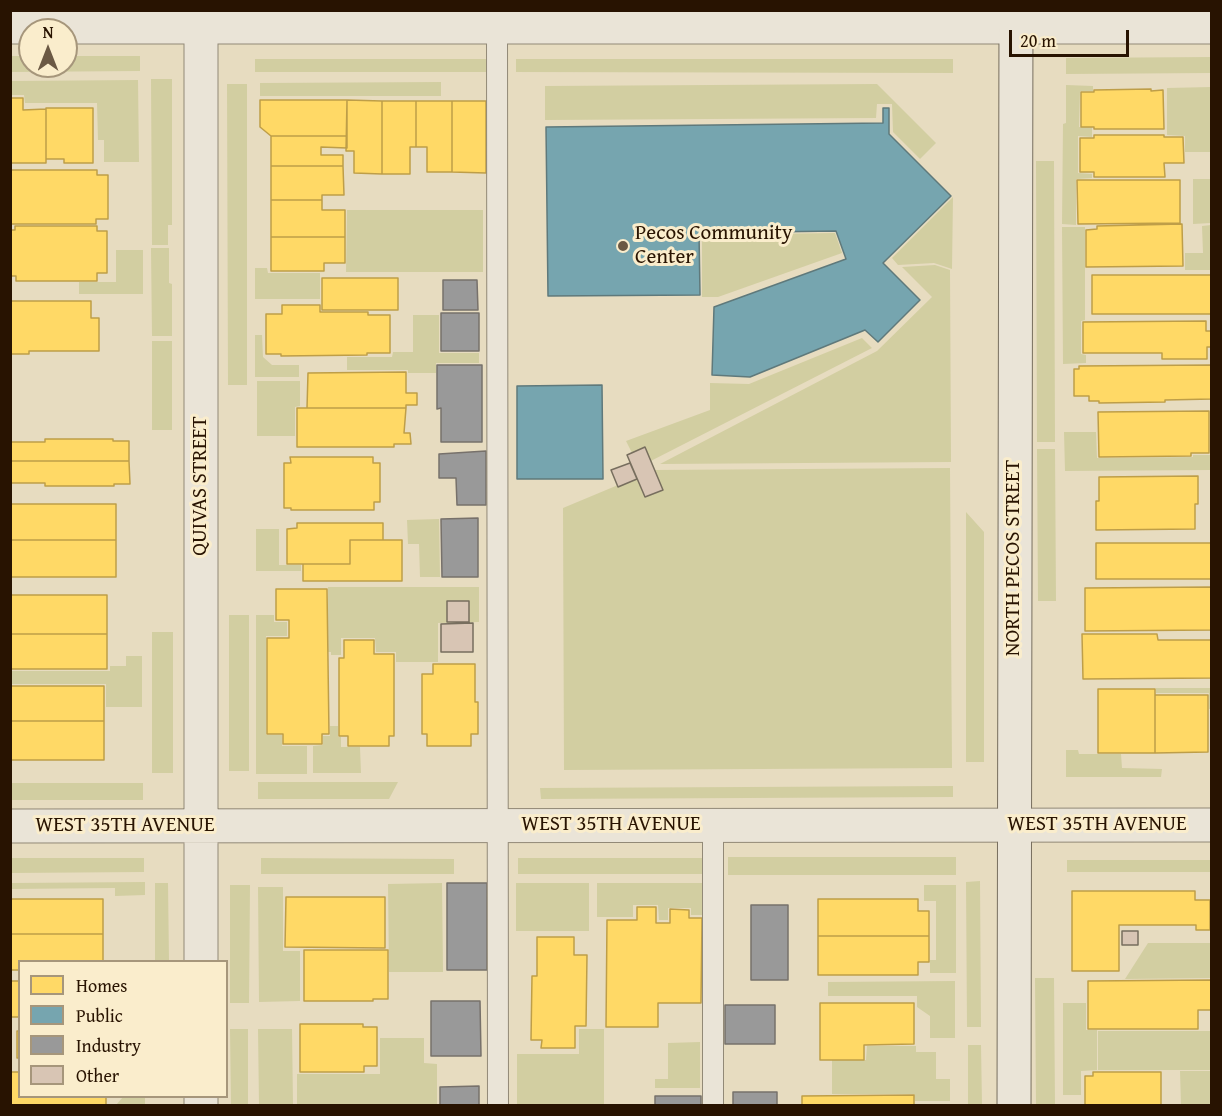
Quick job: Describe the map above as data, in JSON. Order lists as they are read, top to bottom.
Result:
{
  "streets": {
    "street": ["QUIVAS STREET", "NORTH PECOS STREET", "WEST 35TH AVENUE"]
  },
  "crossings": [
    ["QUIVAS STREET", "WEST 35TH AVENUE"],
    ["NORTH PECOS STREET", "WEST 35TH AVENUE"]
  ],
  "places": ["Pecos Community Center"],
  "legend": [
    "Homes",
    "Public",
    "Industry",
    "Other"
  ],
  "scale_bar": "20 m",
  "north": "top"
}
